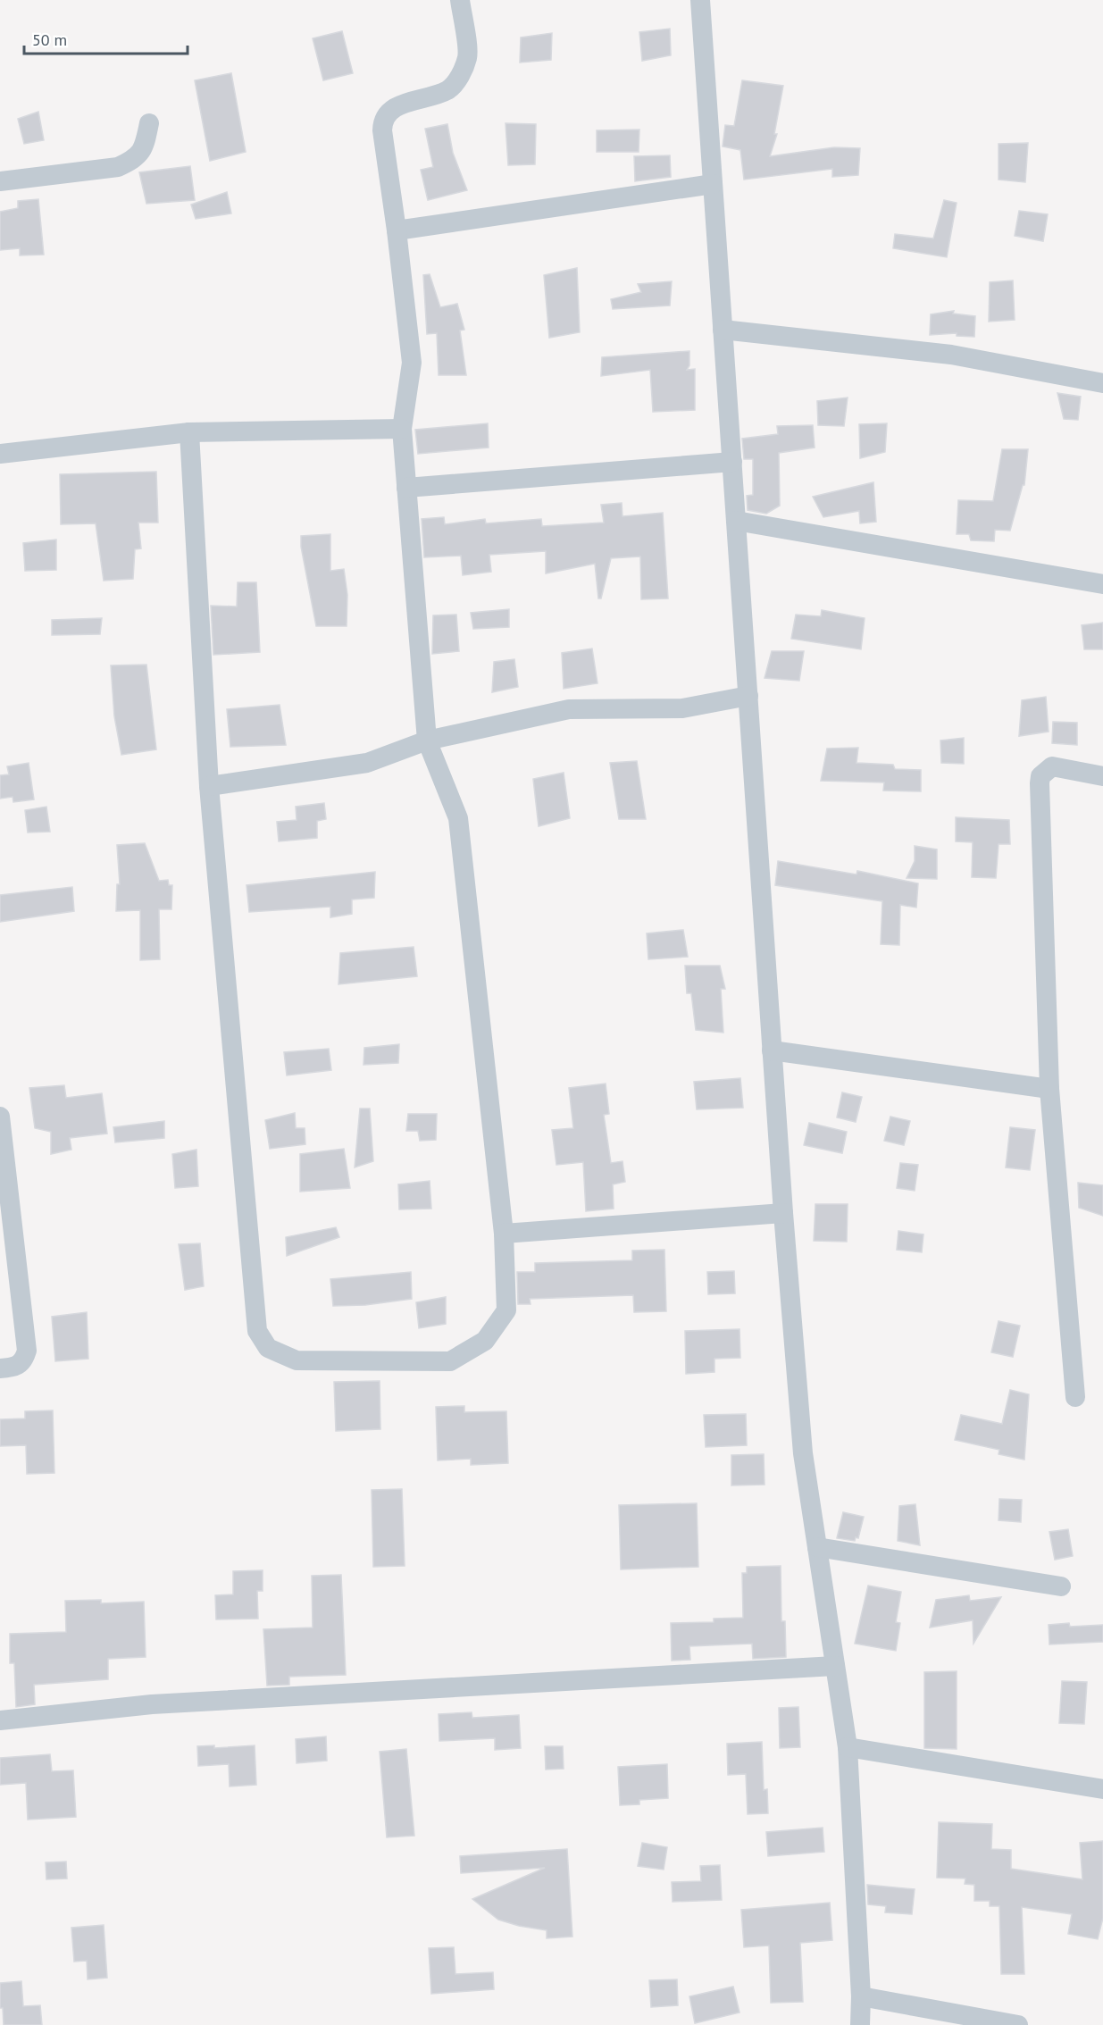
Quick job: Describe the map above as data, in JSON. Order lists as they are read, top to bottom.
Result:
{
  "scale_bar": "50 m"
}
